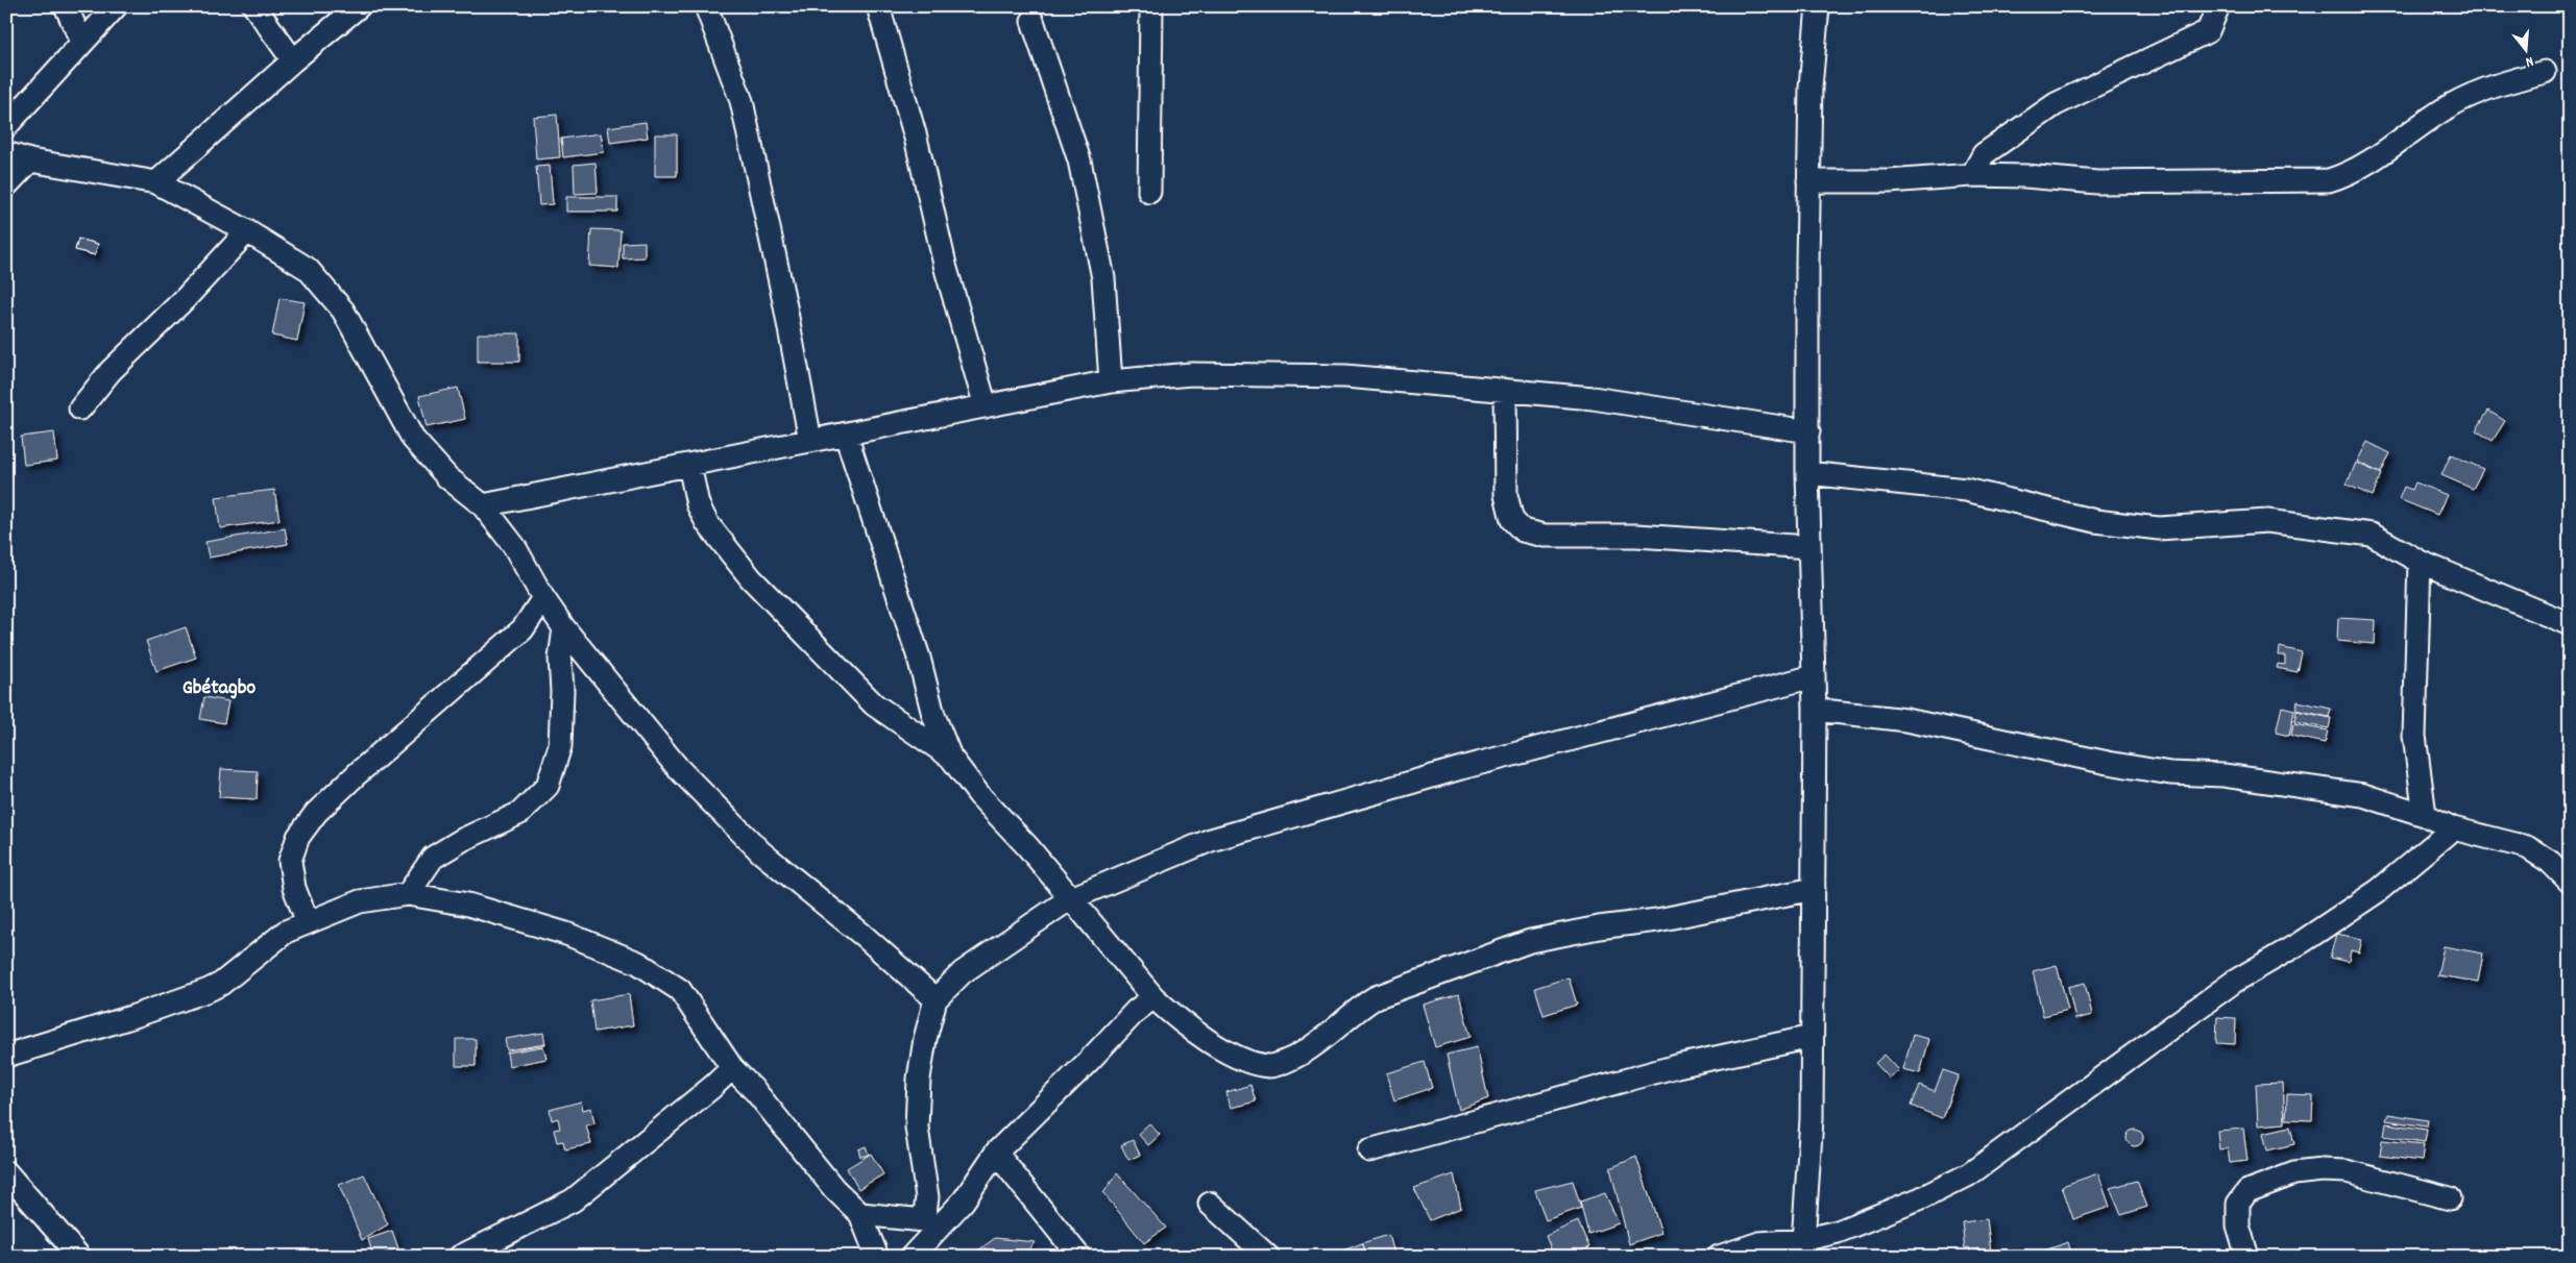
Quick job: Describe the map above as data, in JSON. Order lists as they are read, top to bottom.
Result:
{
  "districts": ["Gbétagbo"],
  "north": "bottom"
}
